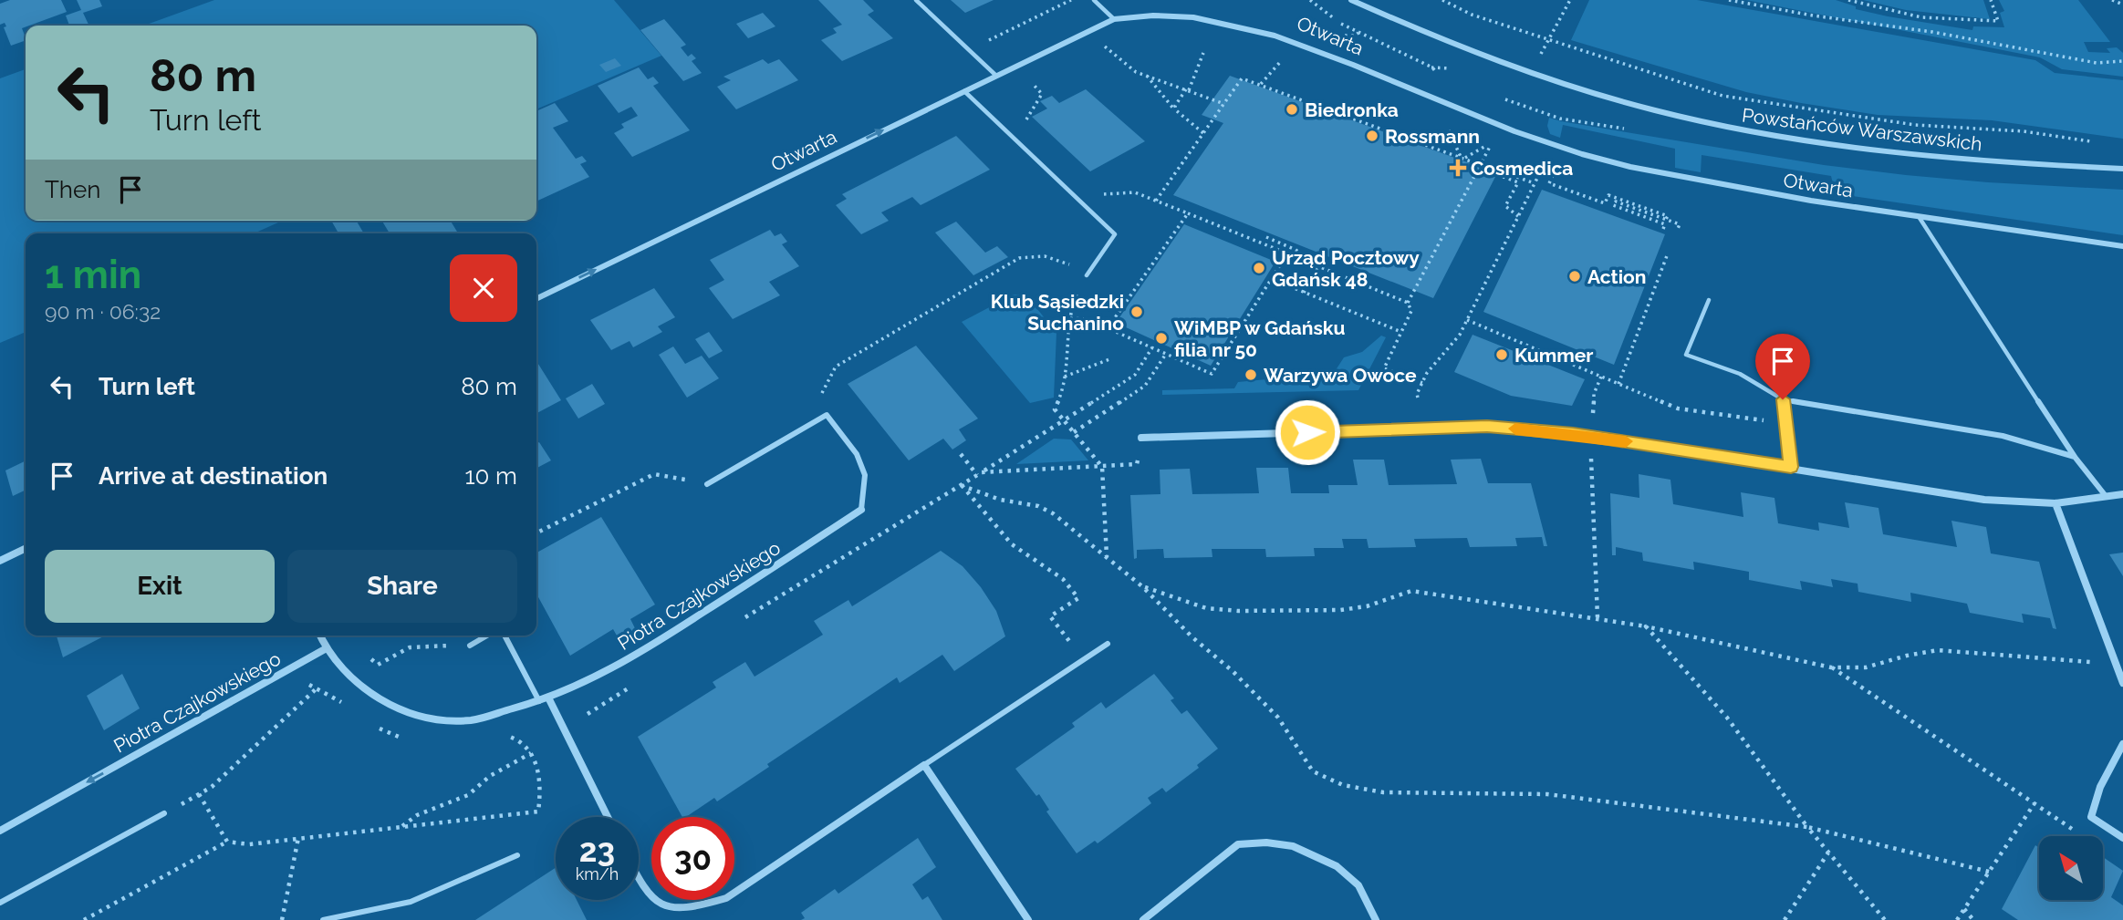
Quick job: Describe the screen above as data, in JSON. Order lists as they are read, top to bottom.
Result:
{
  "streets": {
    "street": ["Otwarta", "Powstańców Warszawskich", "Piotra Czajkowskiego"]
  },
  "one_way": ["Piotra Czajkowskiego"],
  "places": {
    "other": [
      "Biedronka",
      "Rossmann",
      "Urząd Pocztowy Gdańsk 48",
      "Action",
      "Klub Sąsiedzki Suchanino",
      "WiMBP w Gdańsku filia nr 50",
      "Kummer",
      "Warzywa Owoce"
    ],
    "health": ["Cosmedica"]
  },
  "north": "top left",
  "page": {
    "turn": ["80 m", "Turn left"],
    "then": "Then",
    "heading": ["1 min", "90 m · 06:32"],
    "list": [
      {
        "name": "Turn left",
        "value": "80 m"
      },
      {
        "name": "Arrive at destination",
        "value": "10 m"
      }
    ],
    "buttons": ["Exit", "Share"],
    "speed": "23 km/h",
    "limit": "30"
  }
}
